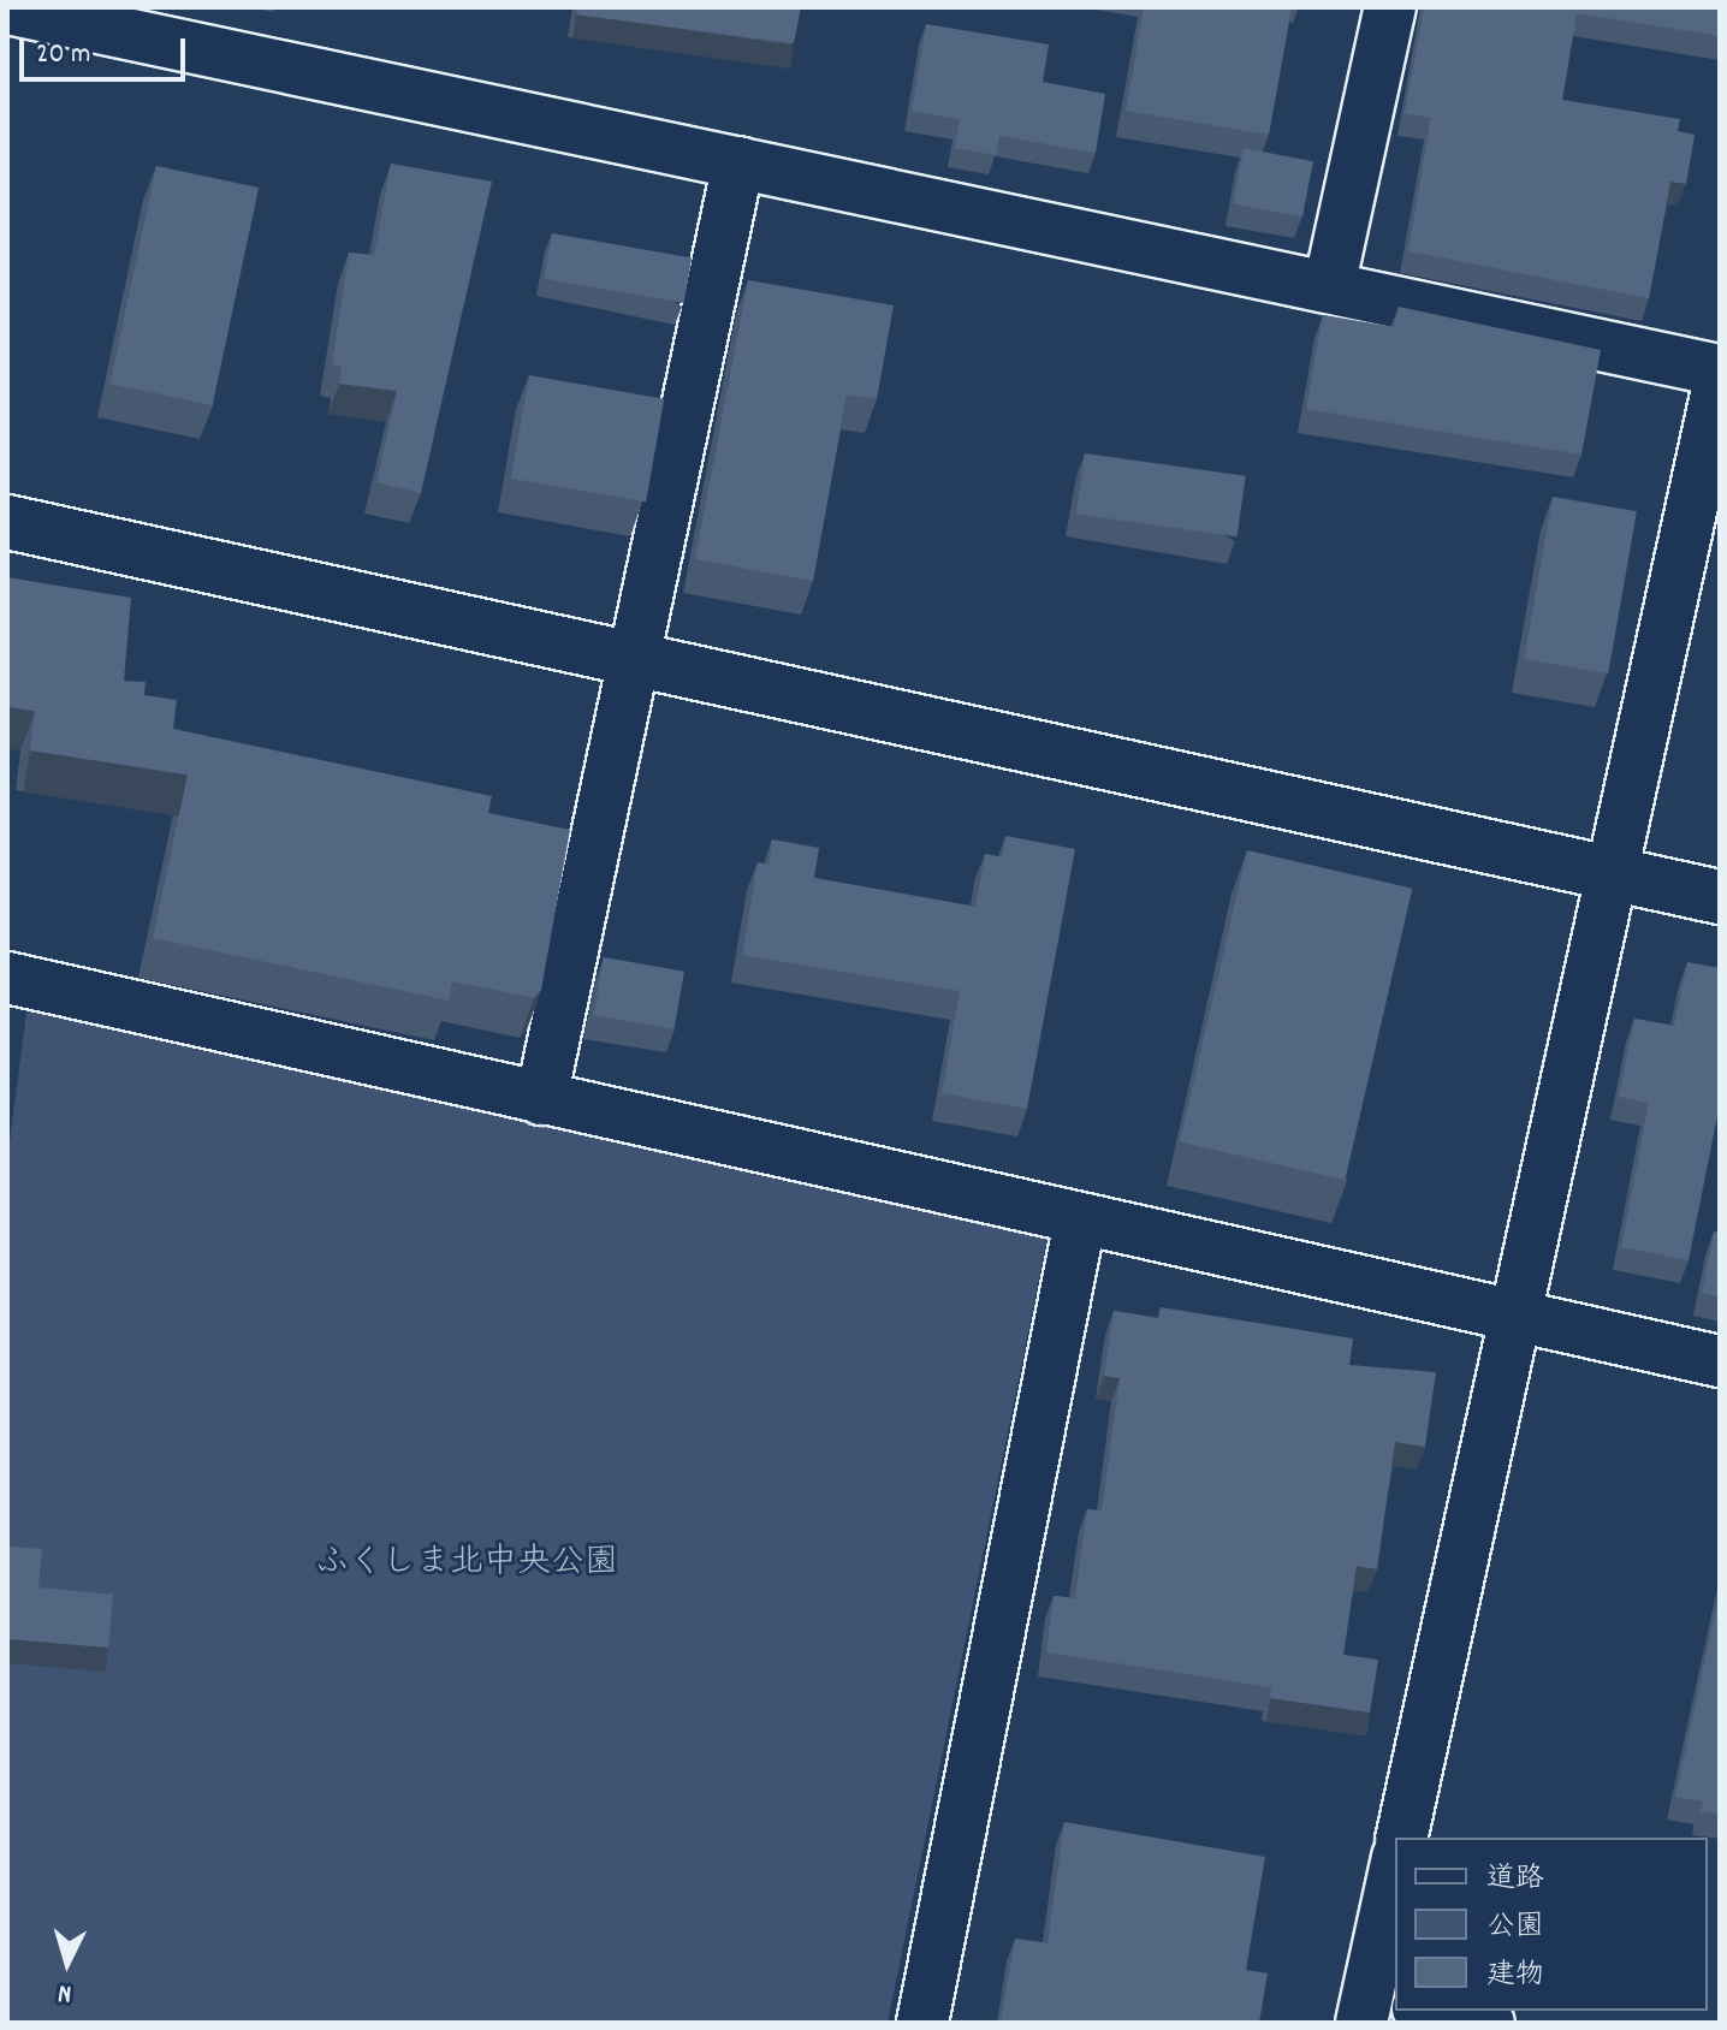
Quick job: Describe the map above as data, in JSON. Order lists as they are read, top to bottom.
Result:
{
  "parks": ["ふくしま北中央公園"],
  "legend": ["道路", "公園", "建物"],
  "scale_bar": "20 m",
  "north": "bottom"
}
